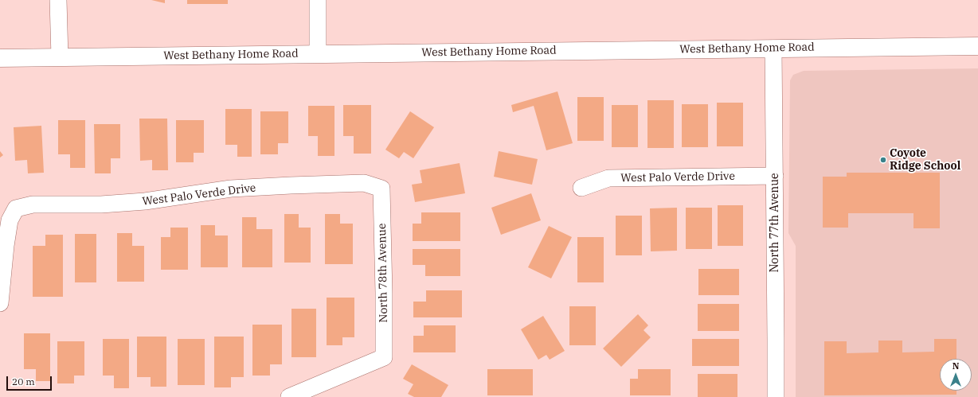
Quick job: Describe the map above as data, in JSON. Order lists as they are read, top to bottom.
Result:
{
  "streets": {
    "main road": ["West Bethany Home Road"],
    "street": ["West Palo Verde Drive", "North 77th Avenue", "North 78th Avenue"]
  },
  "crossings": [
    ["West Bethany Home Road", "North 77th Avenue"],
    ["West Palo Verde Drive", "North 77th Avenue"],
    ["West Palo Verde Drive", "North 78th Avenue"]
  ],
  "places": ["Coyote Ridge School"],
  "scale_bar": "20 m",
  "north": "top"
}
